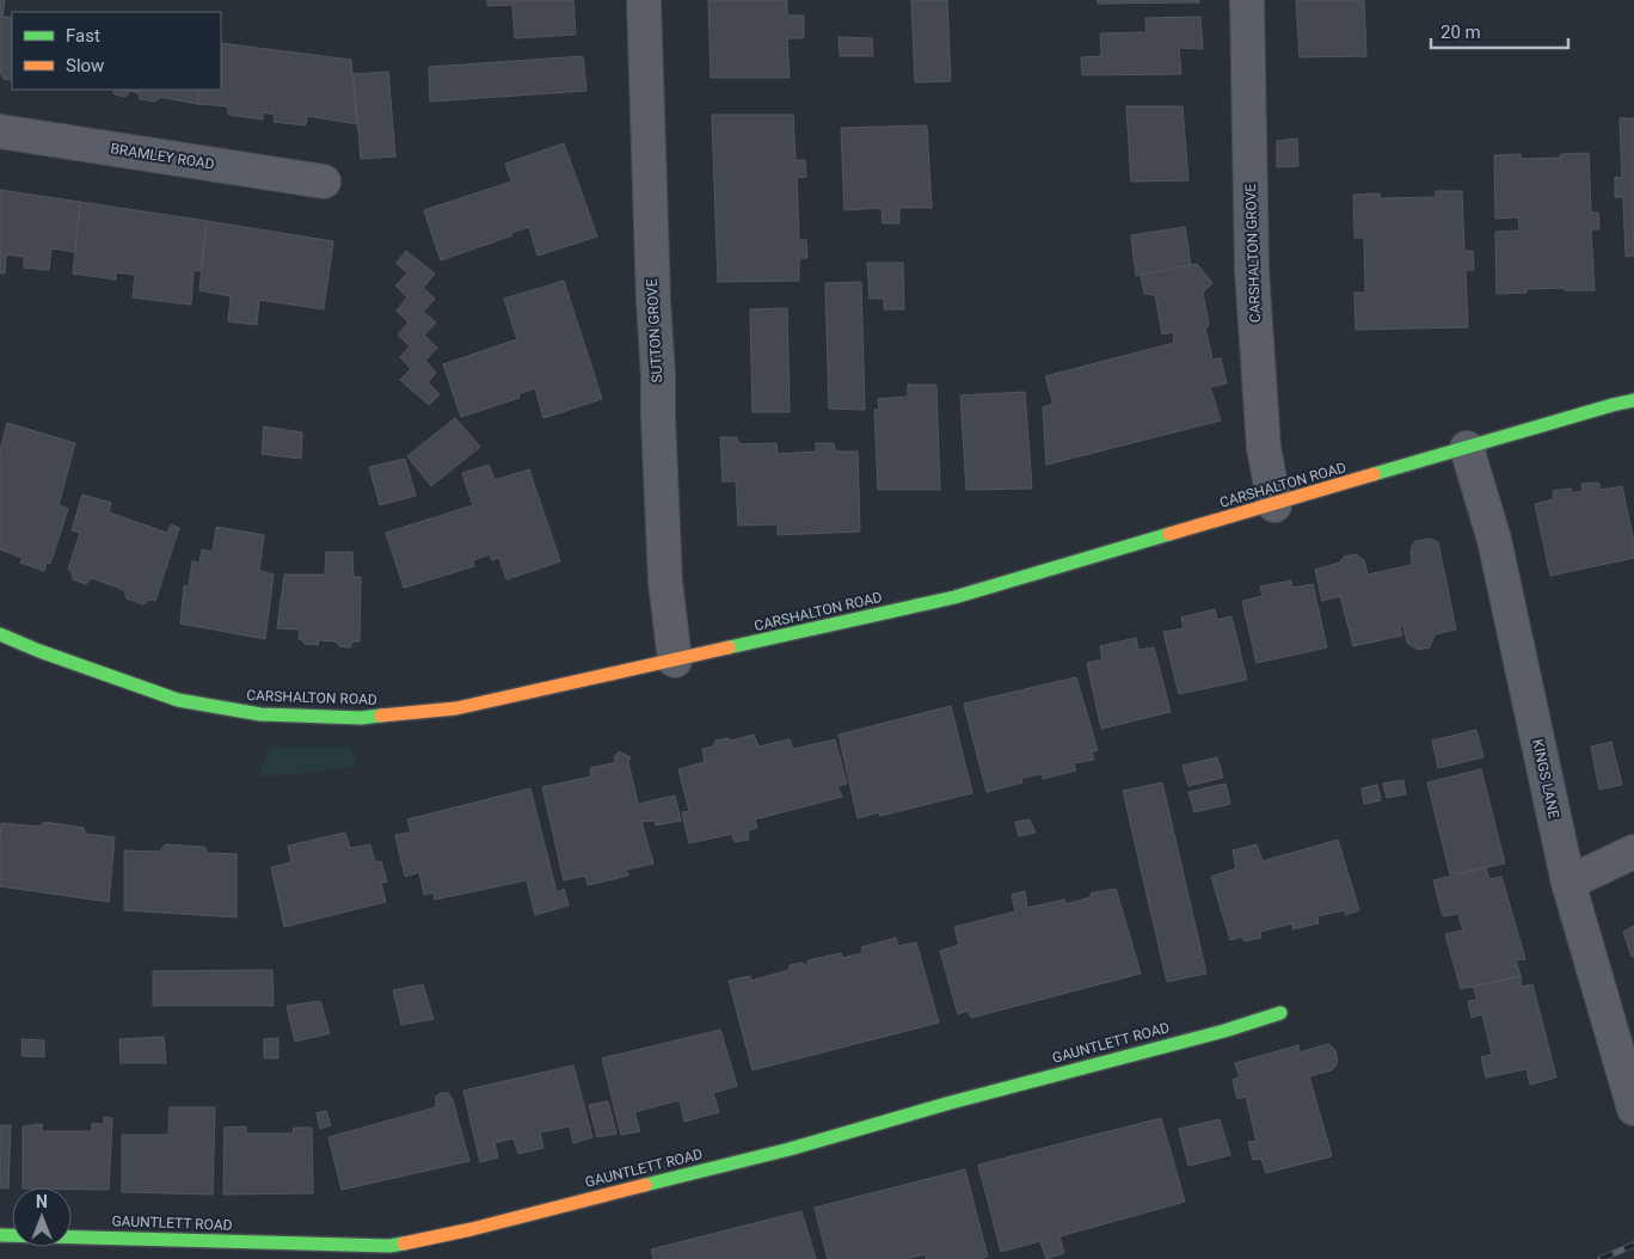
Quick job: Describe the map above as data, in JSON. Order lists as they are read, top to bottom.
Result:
{
  "streets": {
    "main road": ["CARSHALTON ROAD", "GAUNTLETT ROAD"],
    "street": [
      "BRAMLEY ROAD",
      "CARSHALTON GROVE",
      "SUTTON GROVE",
      "KINGS LANE"
    ]
  },
  "crossings": [
    ["CARSHALTON GROVE", "CARSHALTON ROAD"],
    ["SUTTON GROVE", "CARSHALTON ROAD"],
    ["CARSHALTON ROAD", "KINGS LANE"]
  ],
  "legend": ["Fast", "Slow"],
  "scale_bar": "20 m",
  "north": "top"
}
